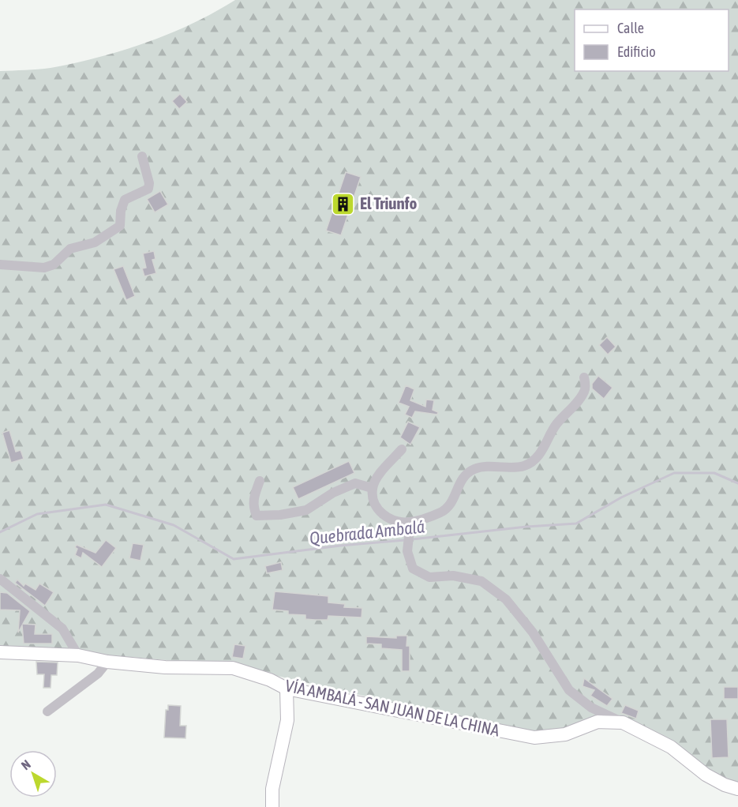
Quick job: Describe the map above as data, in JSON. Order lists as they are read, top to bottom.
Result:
{
  "streets": {
    "street": ["VÍA AMBALÁ - SAN JUAN DE LA CHINA"]
  },
  "water": ["Quebrada Ambalá"],
  "places": {
    "building": ["El Triunfo"]
  },
  "legend": ["Calle", "Edificio"],
  "north": "top left"
}
